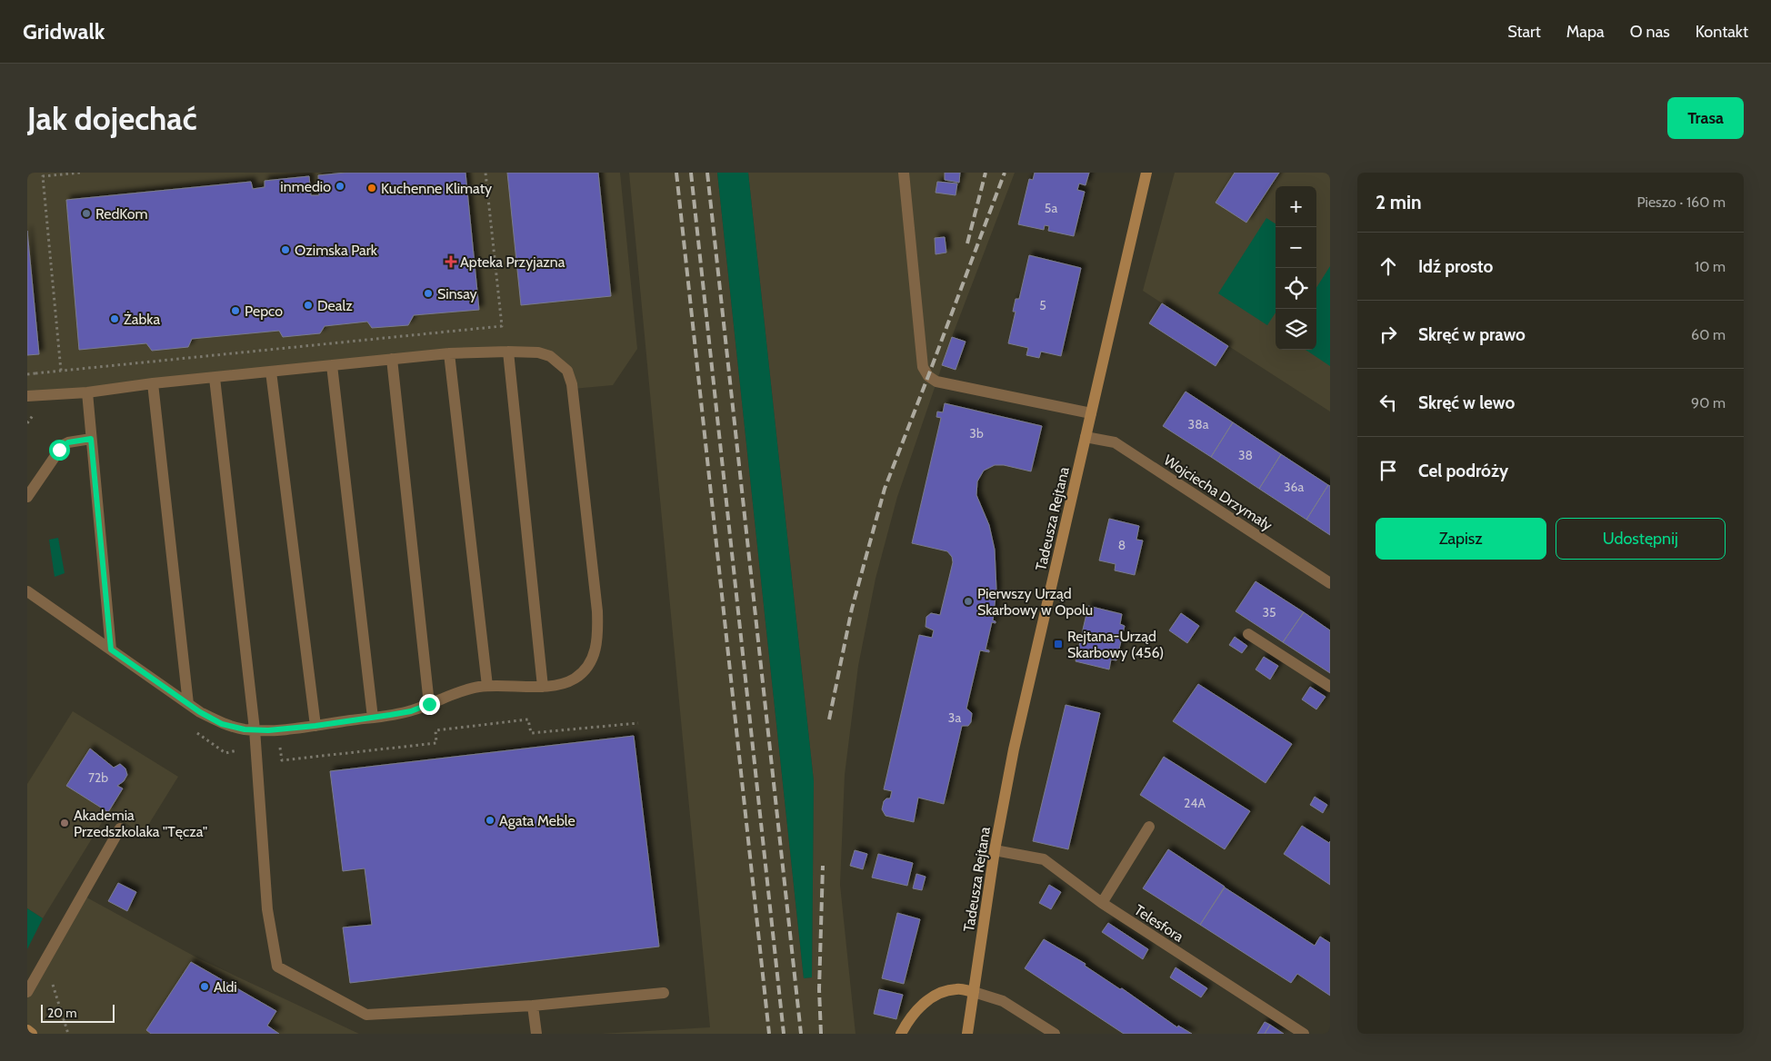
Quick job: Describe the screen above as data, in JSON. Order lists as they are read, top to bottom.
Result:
{
  "streets": {
    "street": ["Wojciecha Drzymały", "Tadeusza Rejtana", "Telesfora"]
  },
  "crossings": [
    ["Wojciecha Drzymały", "Tadeusza Rejtana"],
    ["Tadeusza Rejtana", "Telesfora"]
  ],
  "places": {
    "other": [
      "inmedio",
      "Kuchenne Klimaty",
      "RedKom",
      "Ozimska Park",
      "Sinsay",
      "Dealz",
      "Pepco",
      "Żabka",
      "Pierwszy Urząd Skarbowy w Opolu",
      "Agata Meble",
      "Akademia Przedszkolaka \"Tęcza\"",
      "Aldi"
    ],
    "health": ["Apteka Przyjazna"],
    "transit": ["Rejtana-Urząd Skarbowy (456)"]
  },
  "house_numbers": [
    "5a",
    "5",
    "38a",
    "3b",
    "38",
    "36a",
    "8",
    "35",
    "3a",
    "72b",
    "24A"
  ],
  "scale_bar": "20 m",
  "page": {
    "header": "Gridwalk",
    "nav": [
      "Start",
      "Mapa",
      "O nas",
      "Kontakt"
    ],
    "buttons": [
      "Trasa",
      ["Zapisz", "Udostępnij"]
    ],
    "title": "Jak dojechać",
    "heading": ["2 min", "Pieszo · 160 m"],
    "map_buttons": ["+", "−"],
    "list": [
      ["Idź prosto", "10 m"],
      ["Skręć w prawo", "60 m"],
      ["Skręć w lewo", "90 m"],
      "Cel podróży"
    ],
    "scale": "20 m"
  }
}
